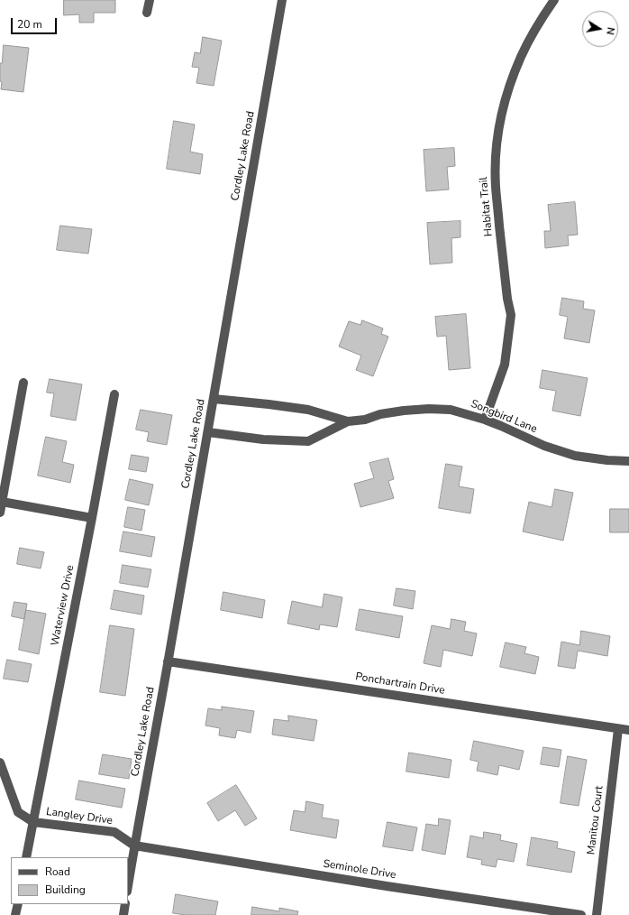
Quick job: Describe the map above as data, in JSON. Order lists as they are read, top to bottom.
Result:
{
  "streets": {
    "street": [
      "Cordley Lake Road",
      "Habitat Trail",
      "Songbird Lane",
      "Waterview Drive",
      "Ponchartrain Drive",
      "Langley Drive",
      "Manitou Court",
      "Seminole Drive"
    ]
  },
  "crossings": [
    ["Cordley Lake Road", "Songbird Lane"],
    ["Cordley Lake Road", "Ponchartrain Drive"],
    ["Cordley Lake Road", "Langley Drive"],
    ["Cordley Lake Road", "Seminole Drive"],
    ["Habitat Trail", "Songbird Lane"],
    ["Waterview Drive", "Langley Drive"],
    ["Ponchartrain Drive", "Manitou Court"],
    ["Langley Drive", "Seminole Drive"]
  ],
  "legend": ["Road", "Building"],
  "scale_bar": "20 m",
  "north": "right"
}
